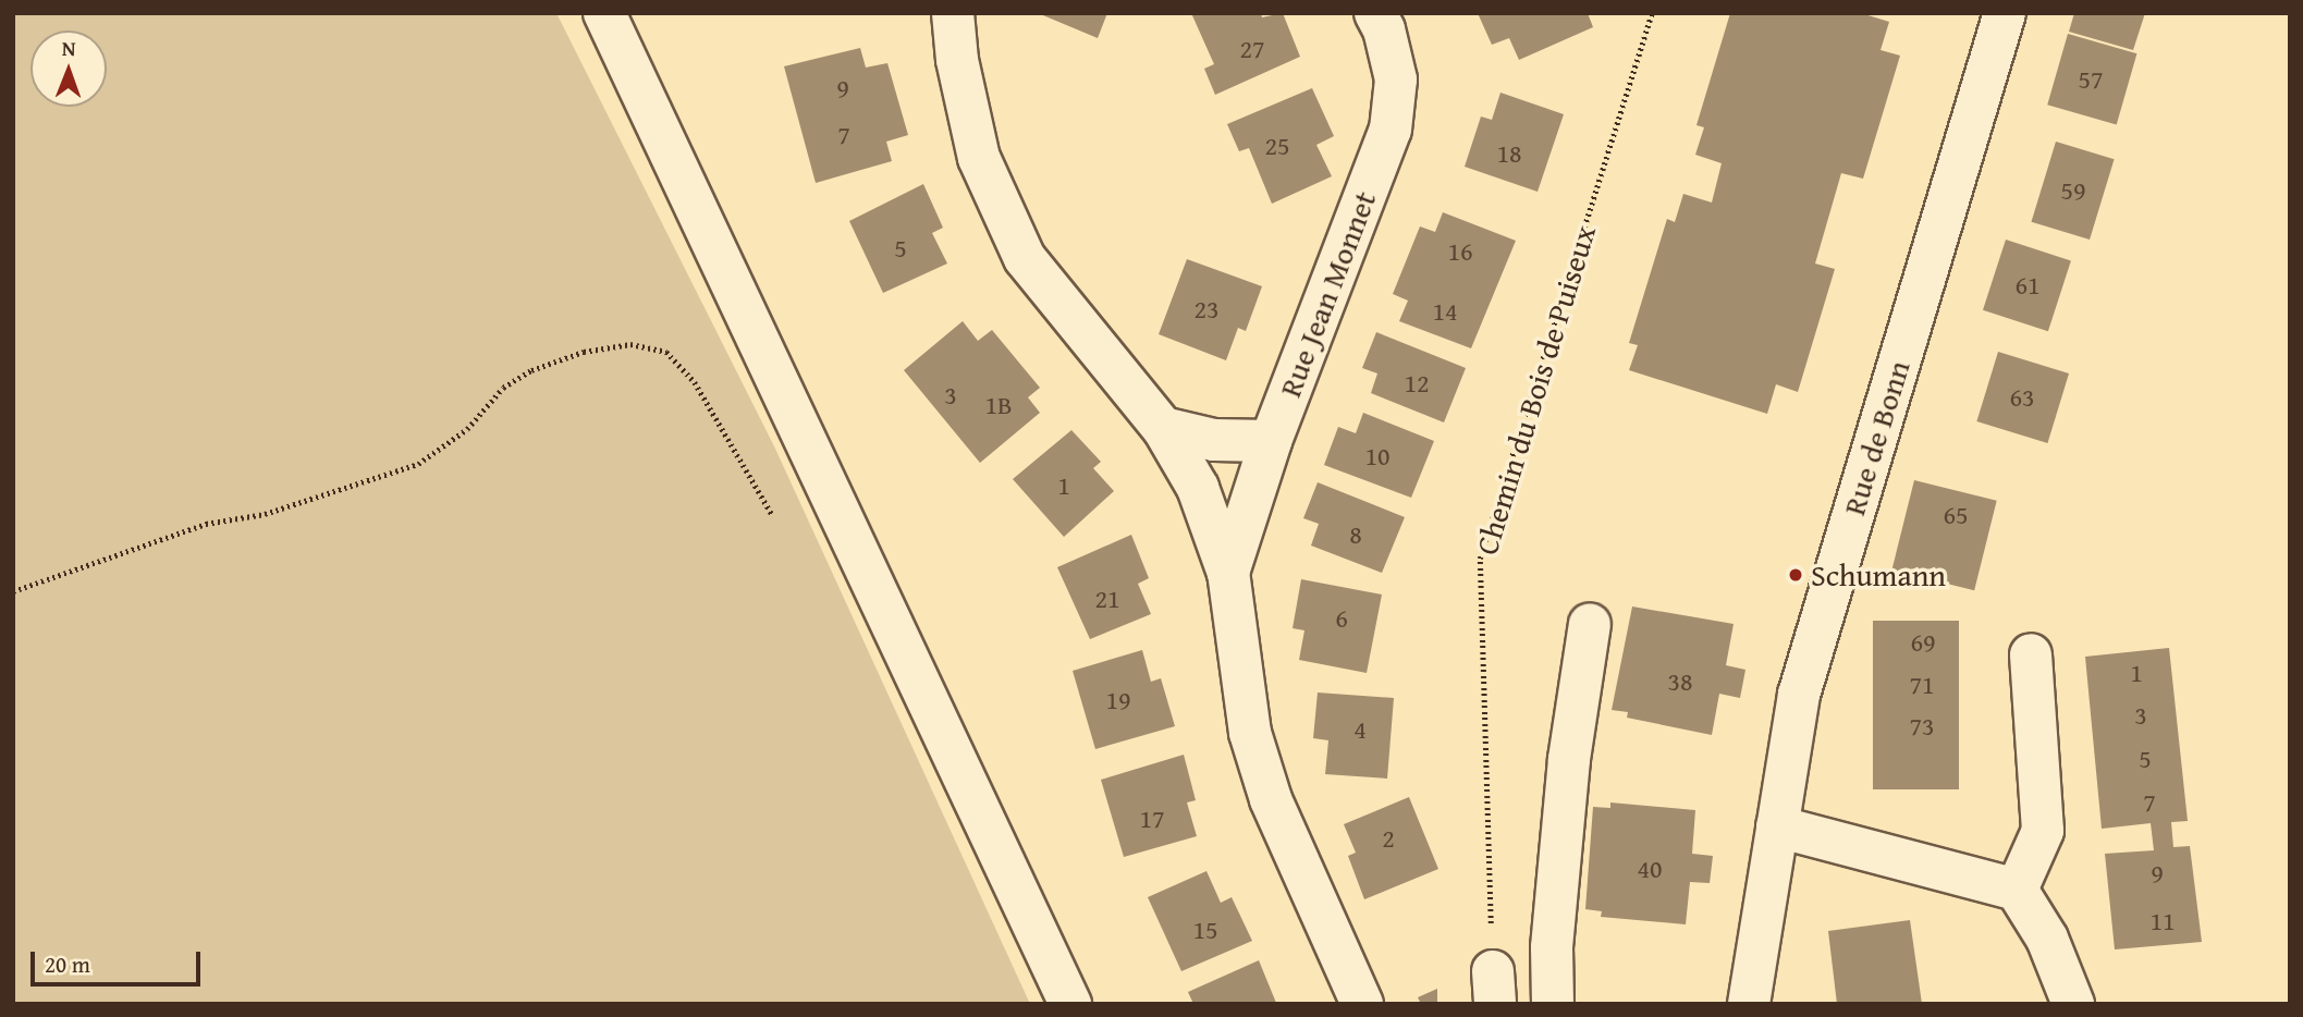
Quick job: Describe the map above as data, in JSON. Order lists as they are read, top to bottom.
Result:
{
  "streets": {
    "street": ["Rue Jean Monnet", "Rue de Bonn"],
    "path": ["Chemin du Bois de Puiseux"]
  },
  "places": ["Schumann"],
  "house_numbers": [
    "27",
    "57",
    "9",
    "7",
    "25",
    "18",
    "59",
    "5",
    "16",
    "61",
    "23",
    "14",
    "12",
    "3",
    "63",
    "1B",
    "10",
    "1",
    "65",
    "8",
    "21",
    "6",
    "69",
    "1",
    "38",
    "71",
    "19",
    "3",
    "73",
    "4",
    "5",
    "7",
    "17",
    "2",
    "40",
    "9",
    "11",
    "15"
  ],
  "scale_bar": "20 m",
  "north": "top"
}
